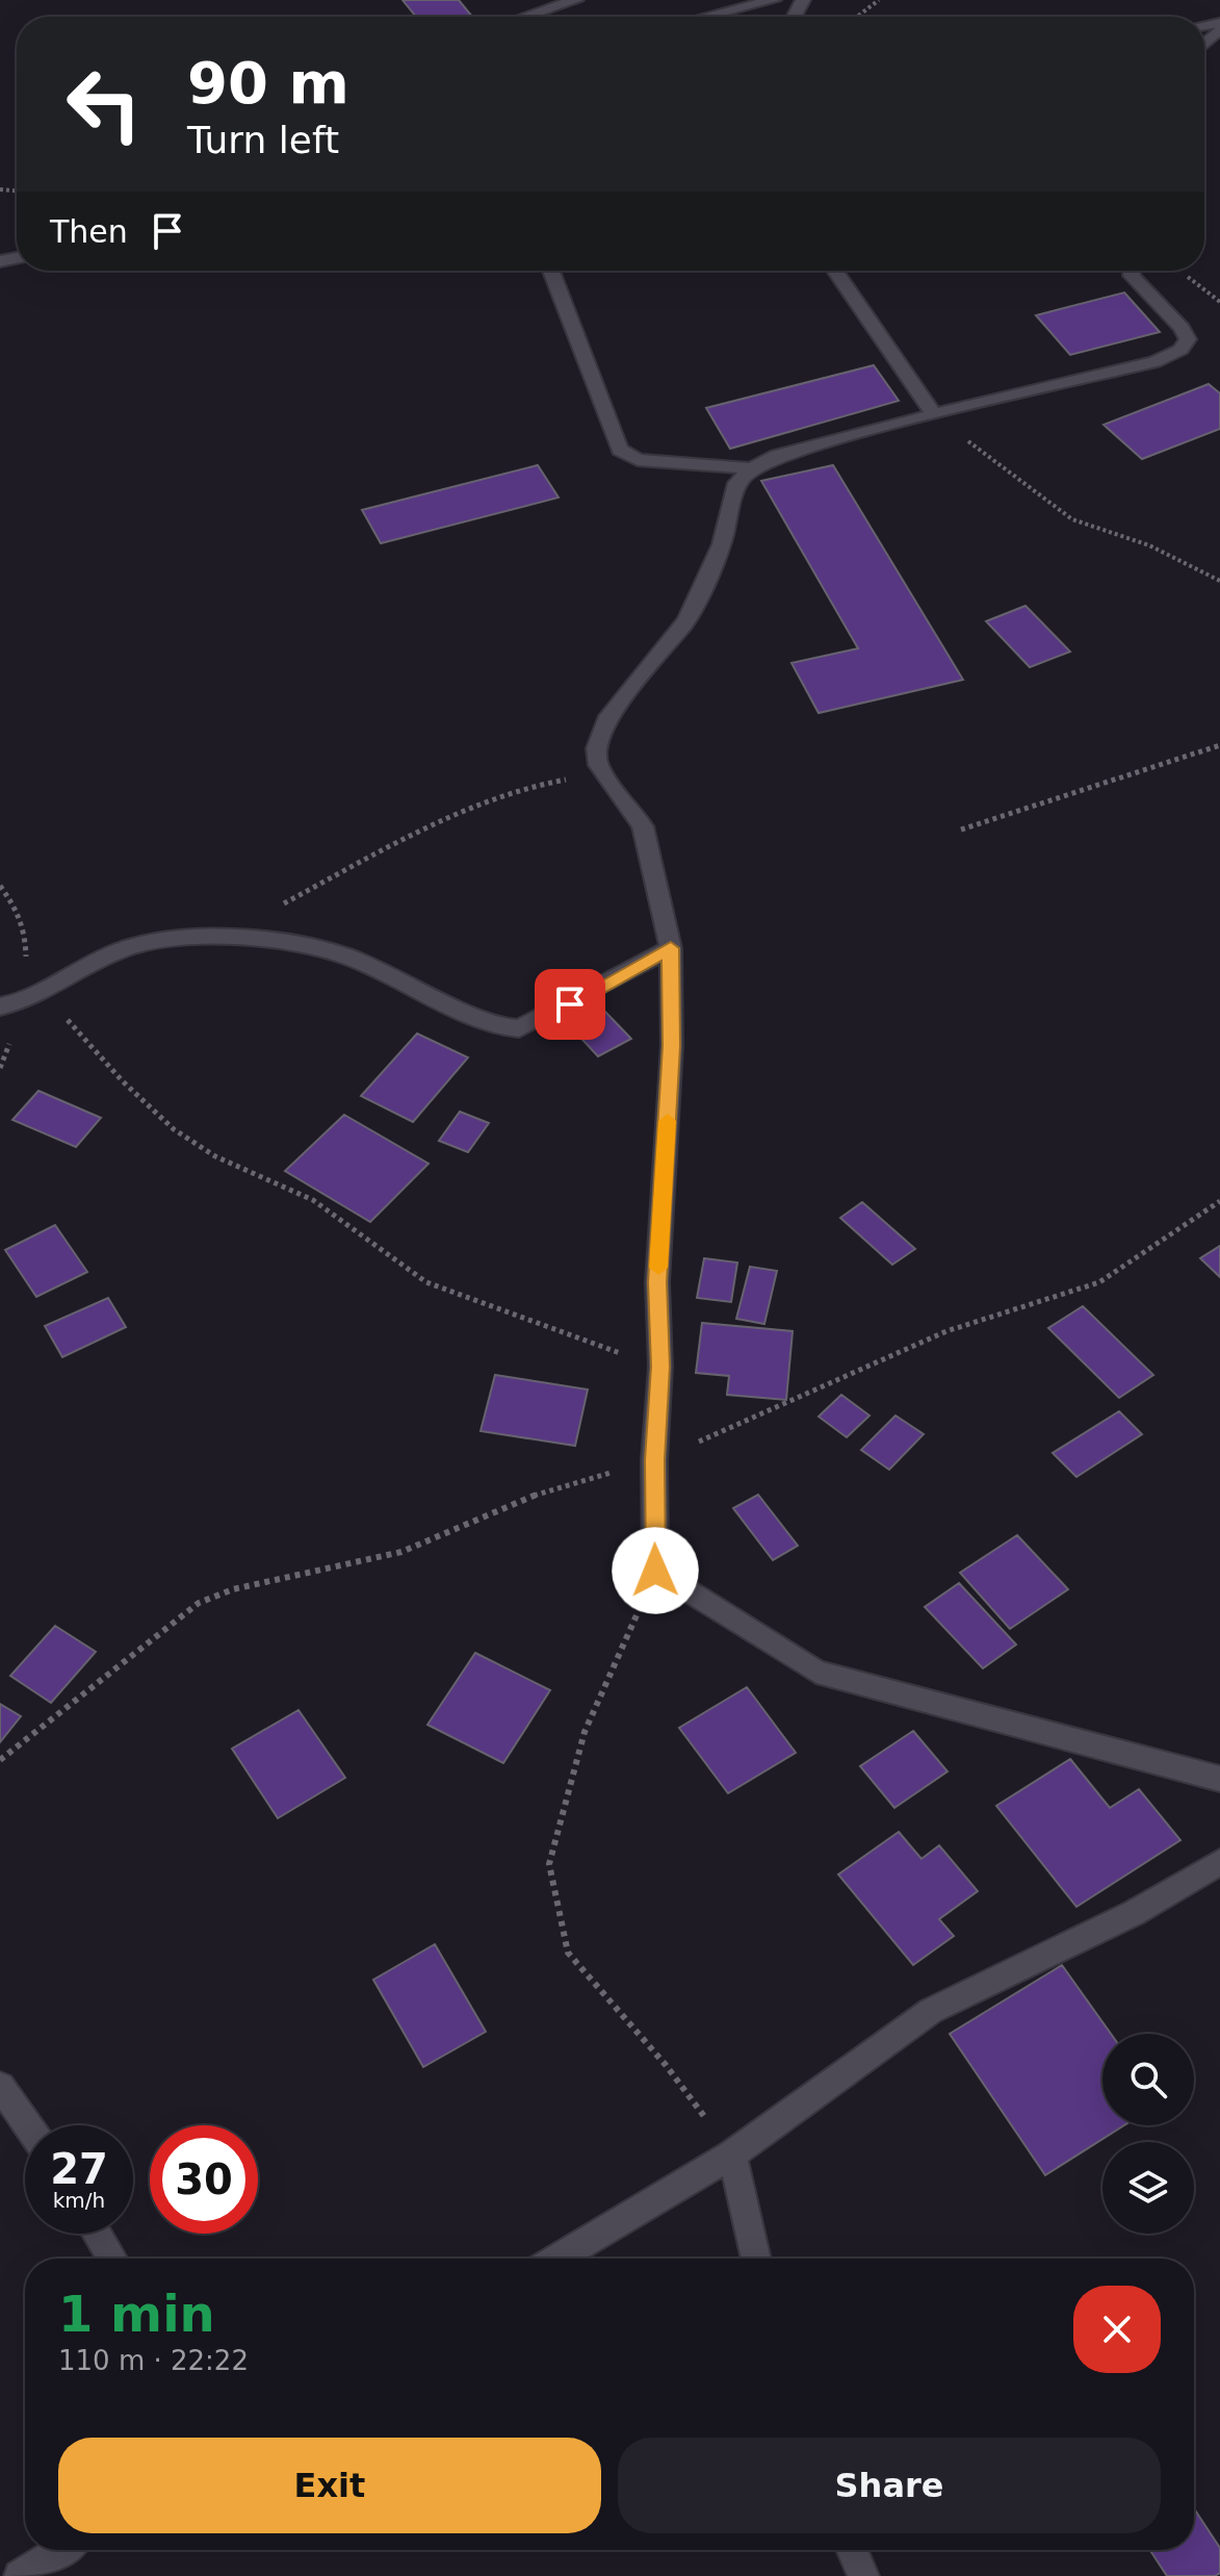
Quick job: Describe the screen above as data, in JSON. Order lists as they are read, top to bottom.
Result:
{
  "page": {
    "turn": ["90 m", "Turn left"],
    "then": "Then",
    "speed": "27 km/h",
    "limit": "30",
    "heading": ["1 min", "110 m · 22:22"],
    "buttons": ["Exit", "Share"]
  }
}
